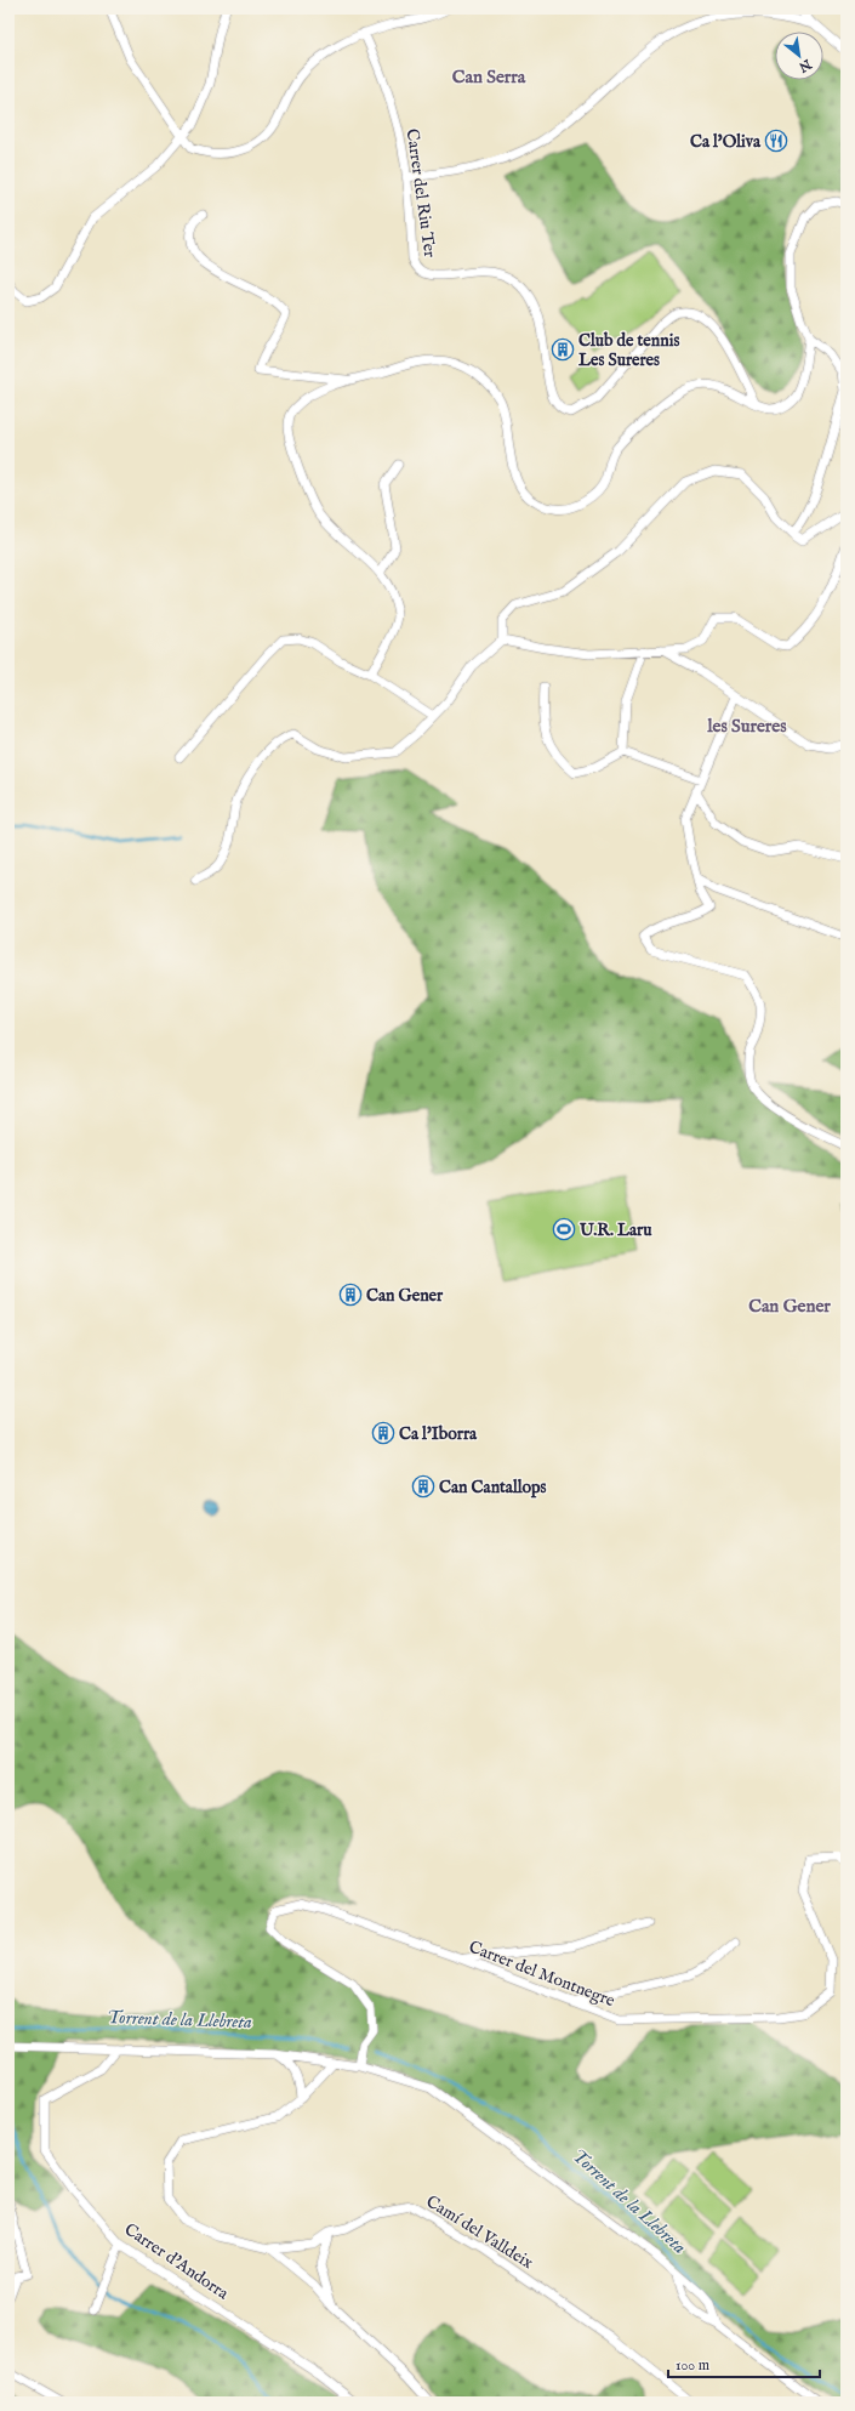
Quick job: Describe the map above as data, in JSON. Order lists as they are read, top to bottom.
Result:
{
  "streets": {
    "street": [
      "Carrer del Riu Ter",
      "Carrer del Montnegre",
      "Camí del Valldeix",
      "Carrer d'Andorra"
    ]
  },
  "districts": ["Can Serra", "les Sureres", "Can Gener"],
  "water": ["Torrent de la Llebreta"],
  "places": {
    "restaurant": ["Ca l'Oliva"],
    "building": [
      "Club de tennis Les Sureres",
      "Can Gener",
      "Ca l'Iborra",
      "Can Cantallops"
    ],
    "sports": ["U.R. Laru"]
  },
  "scale_bar": "100 m",
  "north": "bottom right"
}
